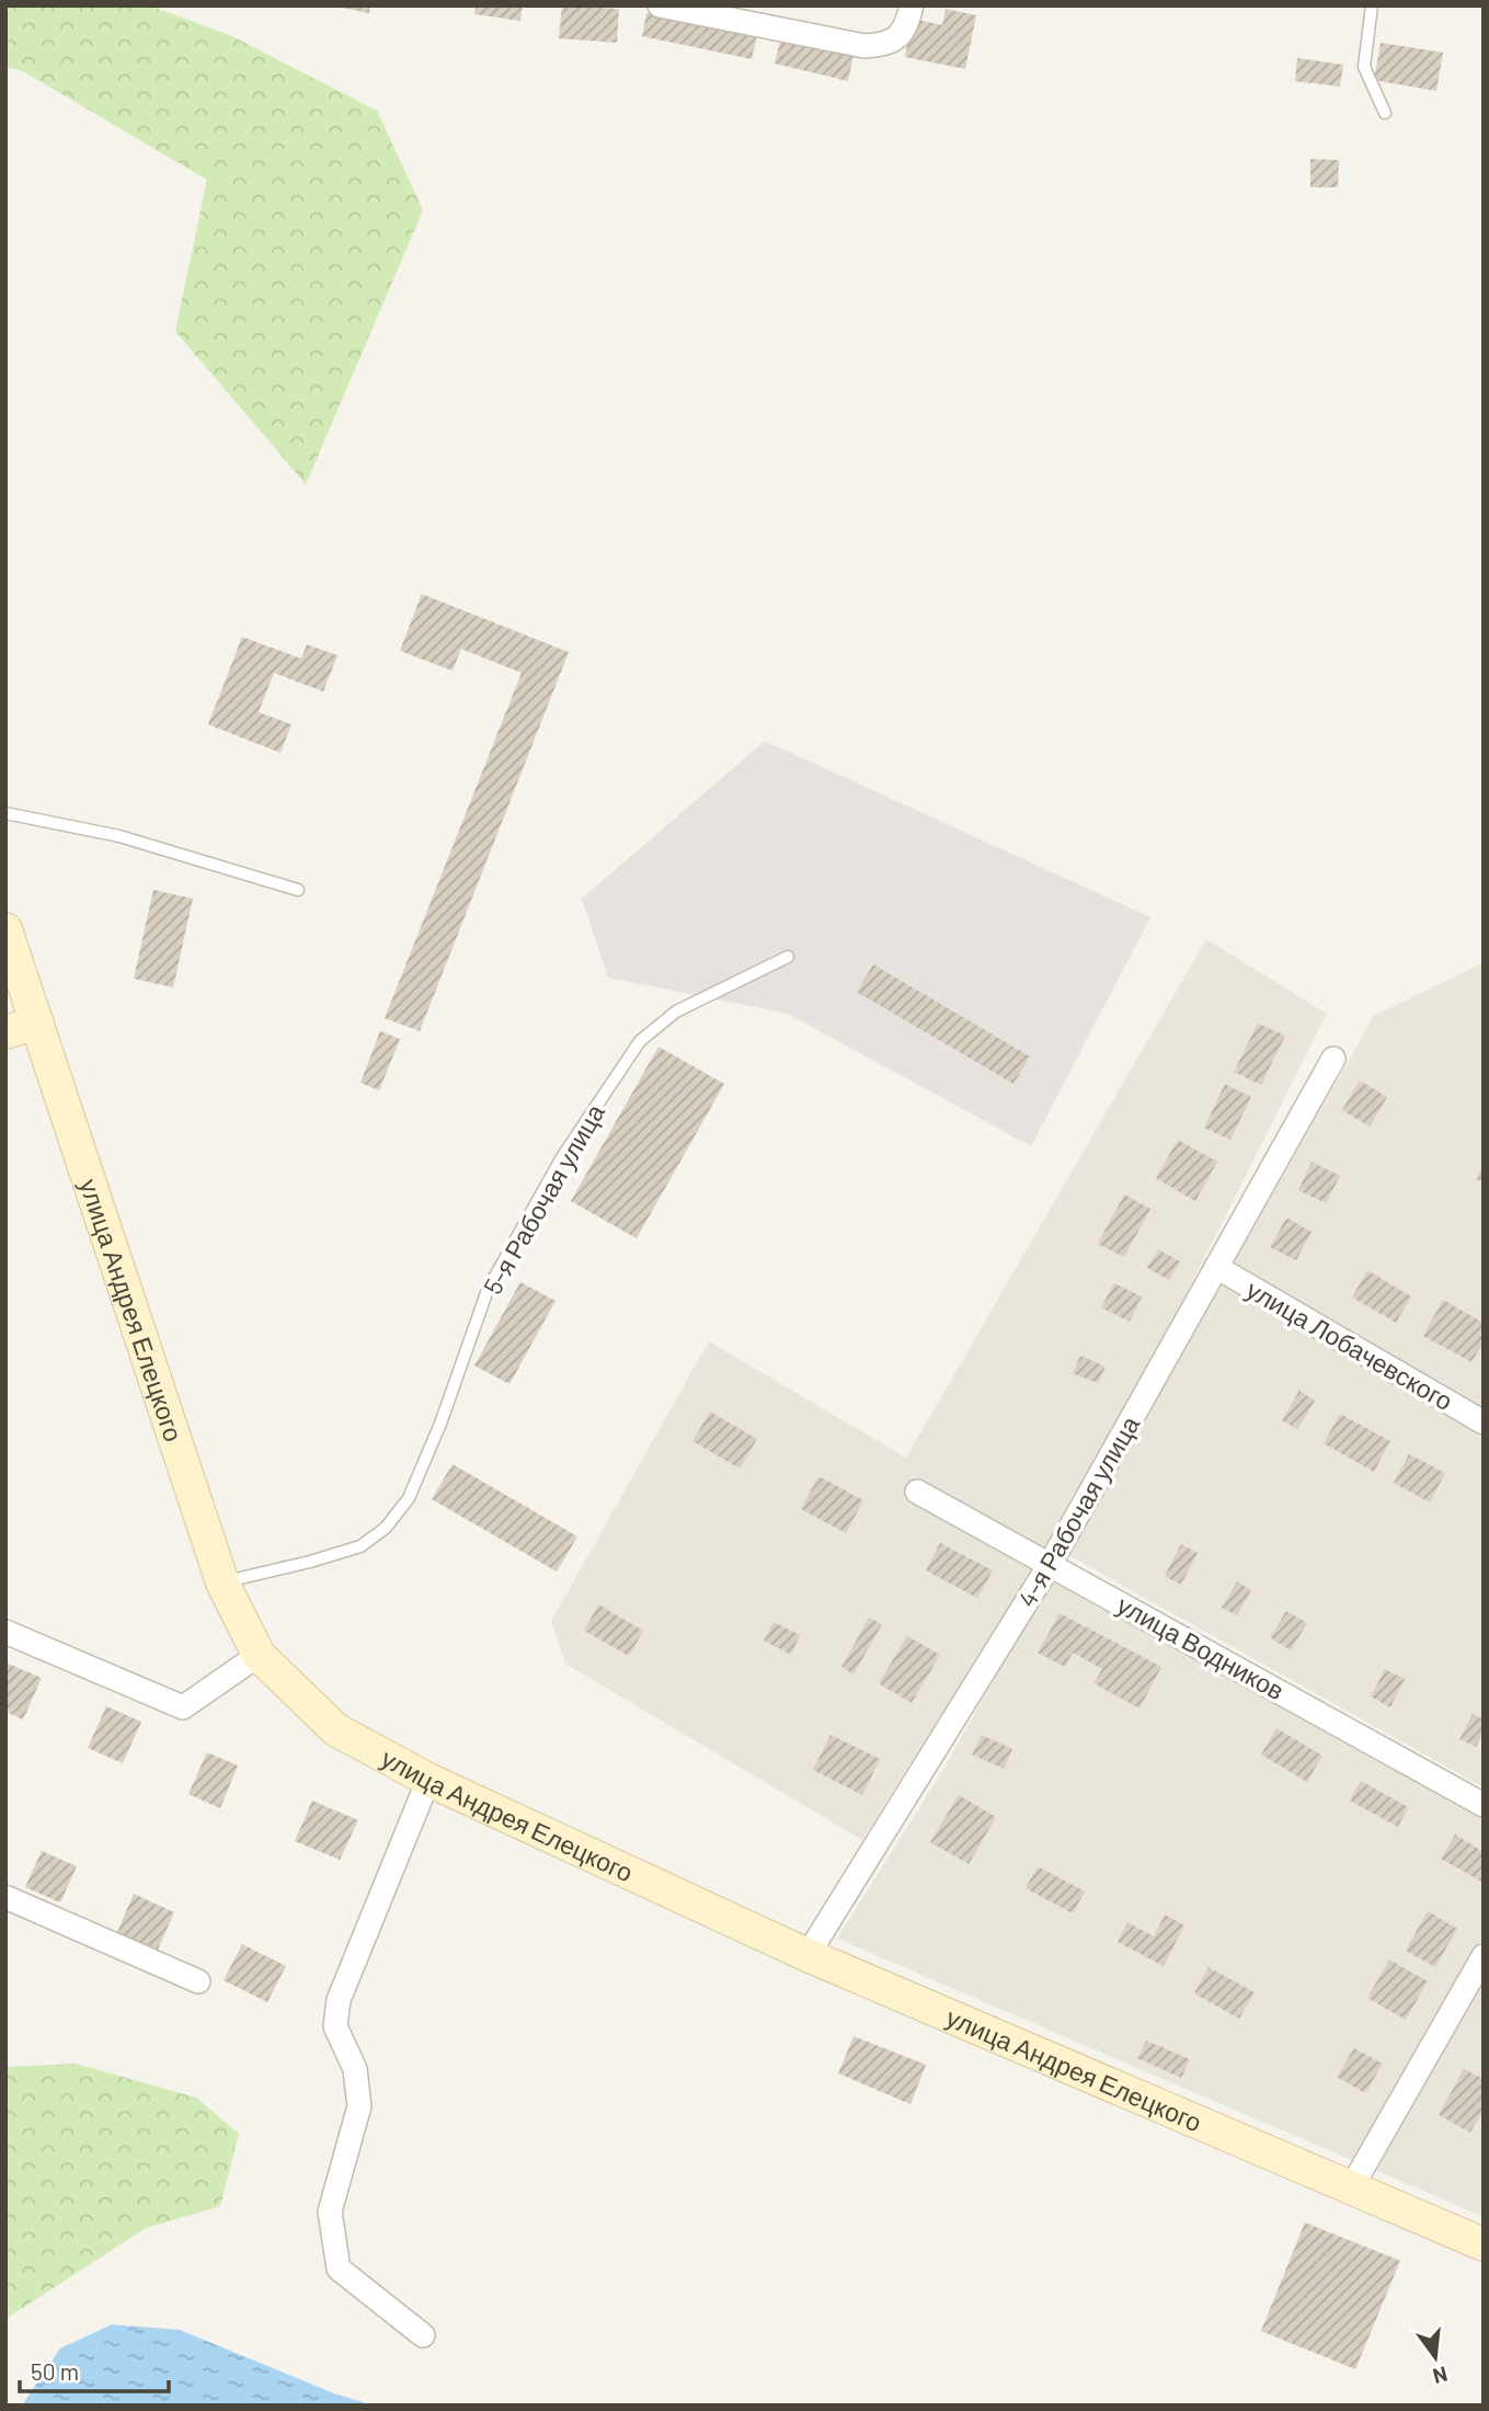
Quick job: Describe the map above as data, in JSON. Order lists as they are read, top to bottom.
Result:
{
  "streets": {
    "main road": ["улица Андрея Елецкого"],
    "street": ["улица Лобачевского", "4-я Рабочая улица", "улица Водников"],
    "lane": ["5-я Рабочая улица"]
  },
  "crossings": [
    ["5-я Рабочая улица", "улица Андрея Елецкого"],
    ["улица Андрея Елецкого", "4-я Рабочая улица"],
    ["улица Лобачевского", "4-я Рабочая улица"],
    ["4-я Рабочая улица", "улица Водников"]
  ],
  "scale_bar": "50 m",
  "north": "bottom"
}
